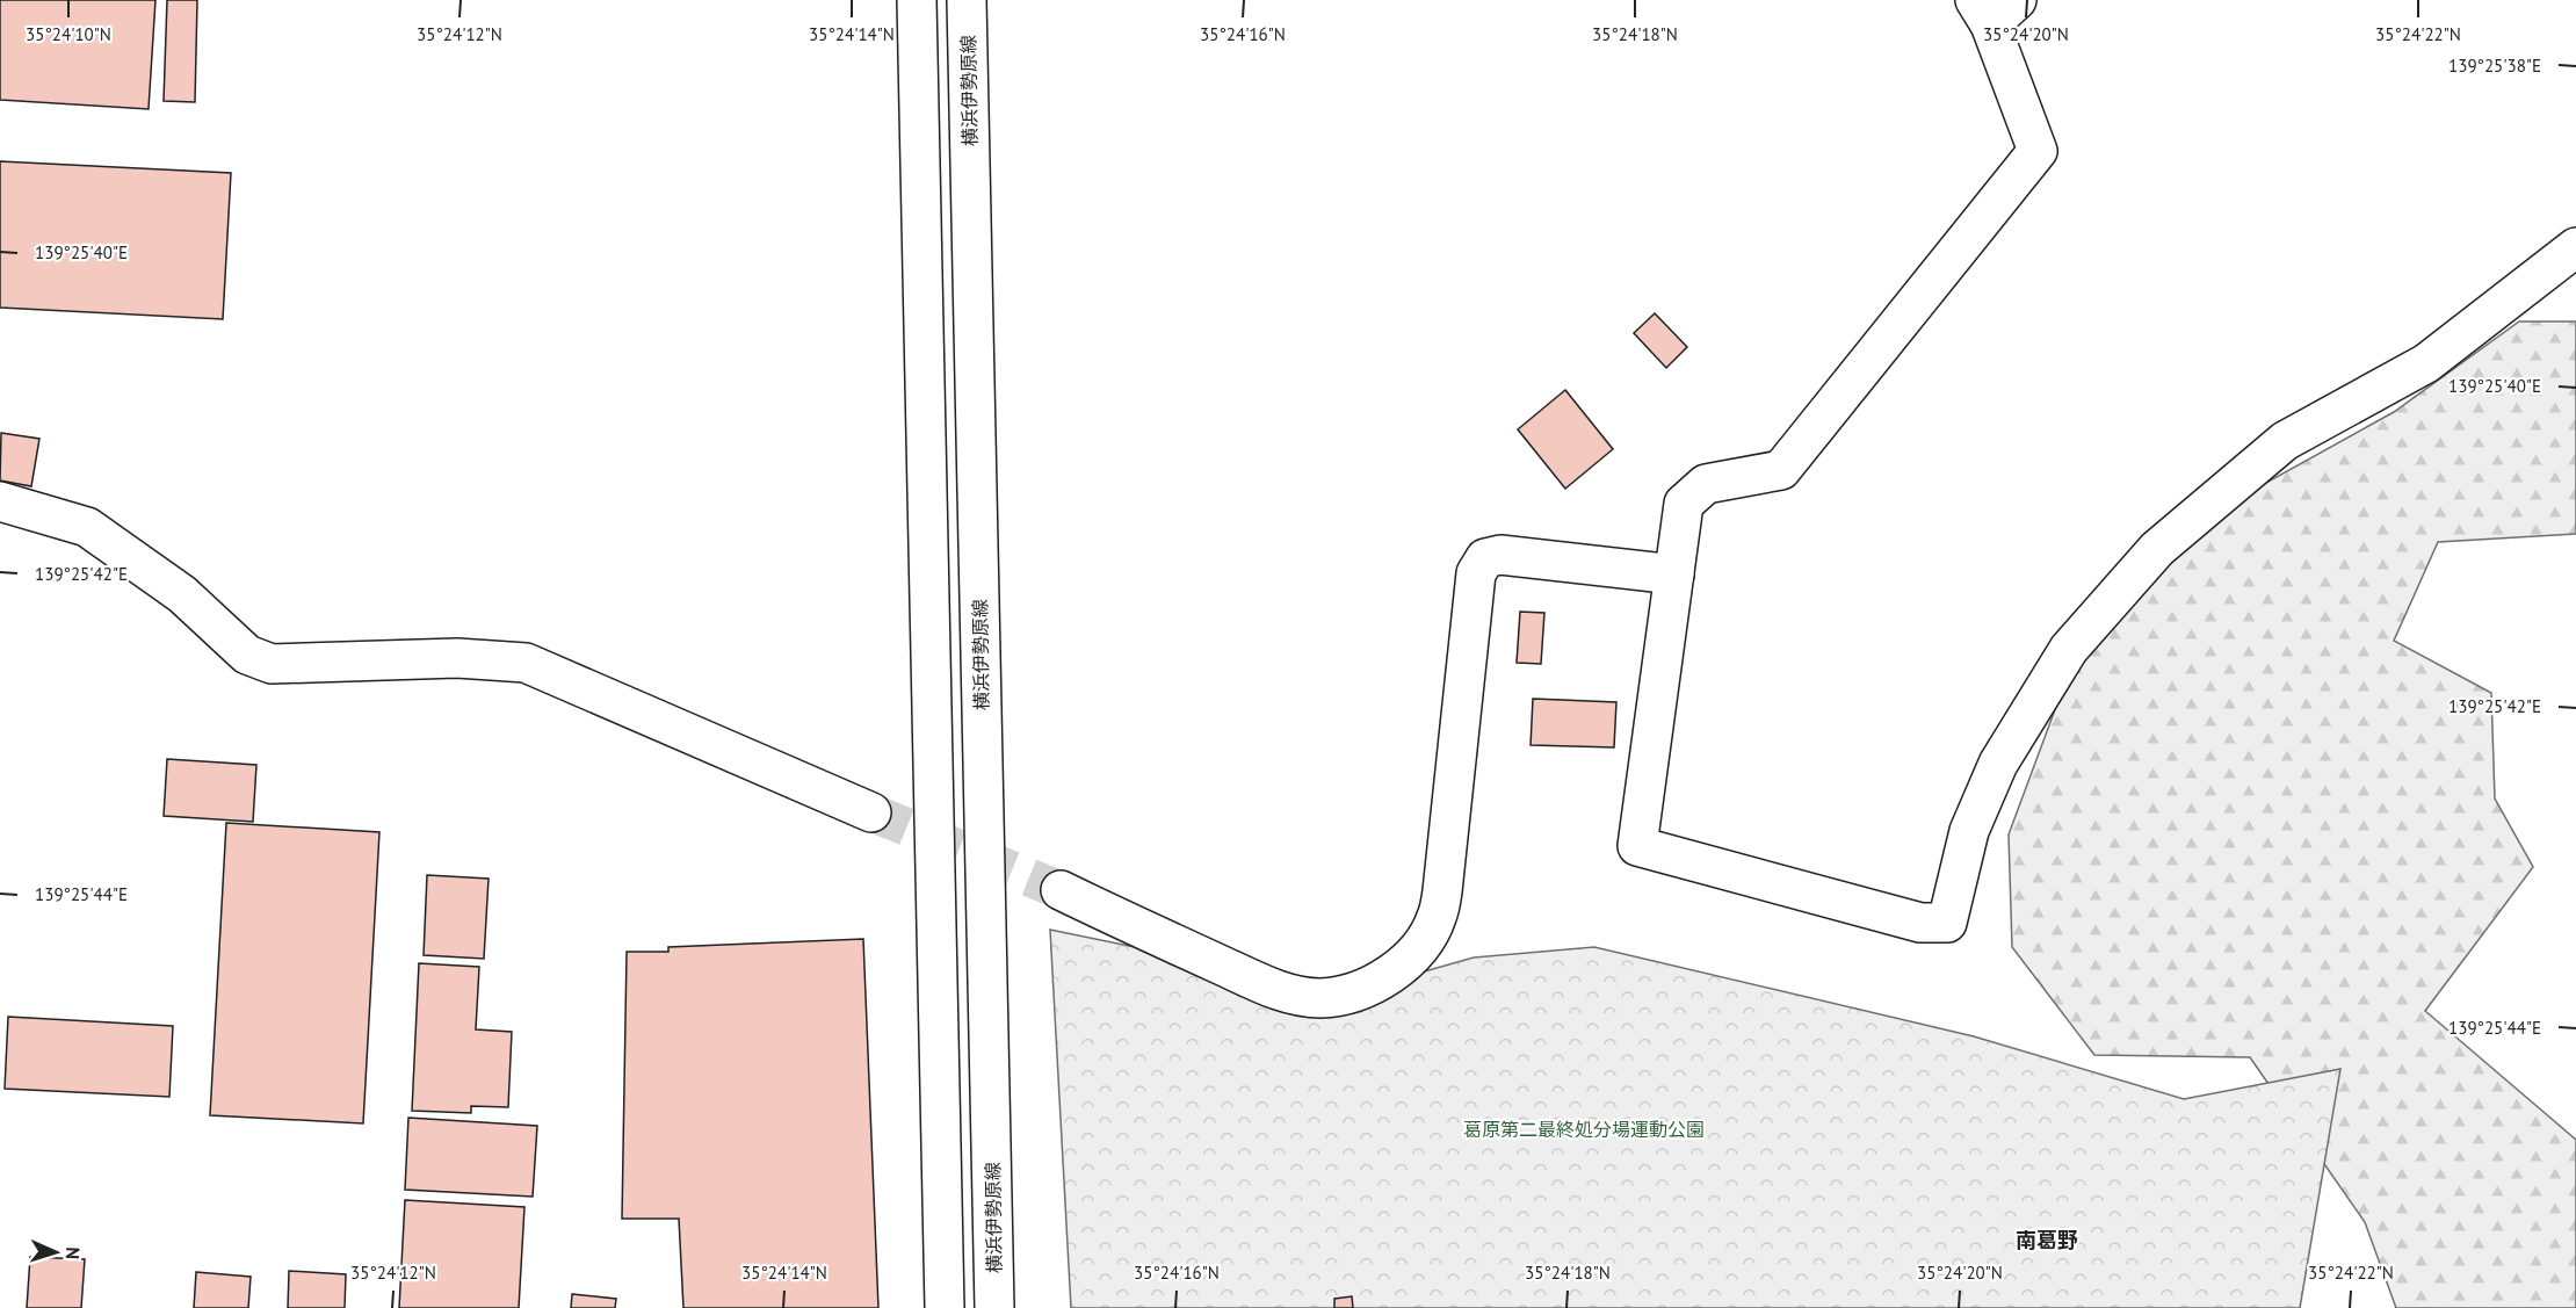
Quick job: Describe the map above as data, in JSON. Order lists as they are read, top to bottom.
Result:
{
  "streets": {
    "main road": ["横浜伊勢原線"]
  },
  "districts": ["南葛野"],
  "parks": ["葛原第二最終処分場運動公園"],
  "north": "right",
  "coordinates": [
    "35°24'10\"N",
    "35°24'12\"N",
    "35°24'14\"N",
    "35°24'16\"N",
    "35°24'18\"N",
    "35°24'20\"N",
    "35°24'22\"N",
    "139°25'38\"E",
    "139°25'40\"E",
    "139°25'42\"E",
    "139°25'44\"E"
  ]
}
